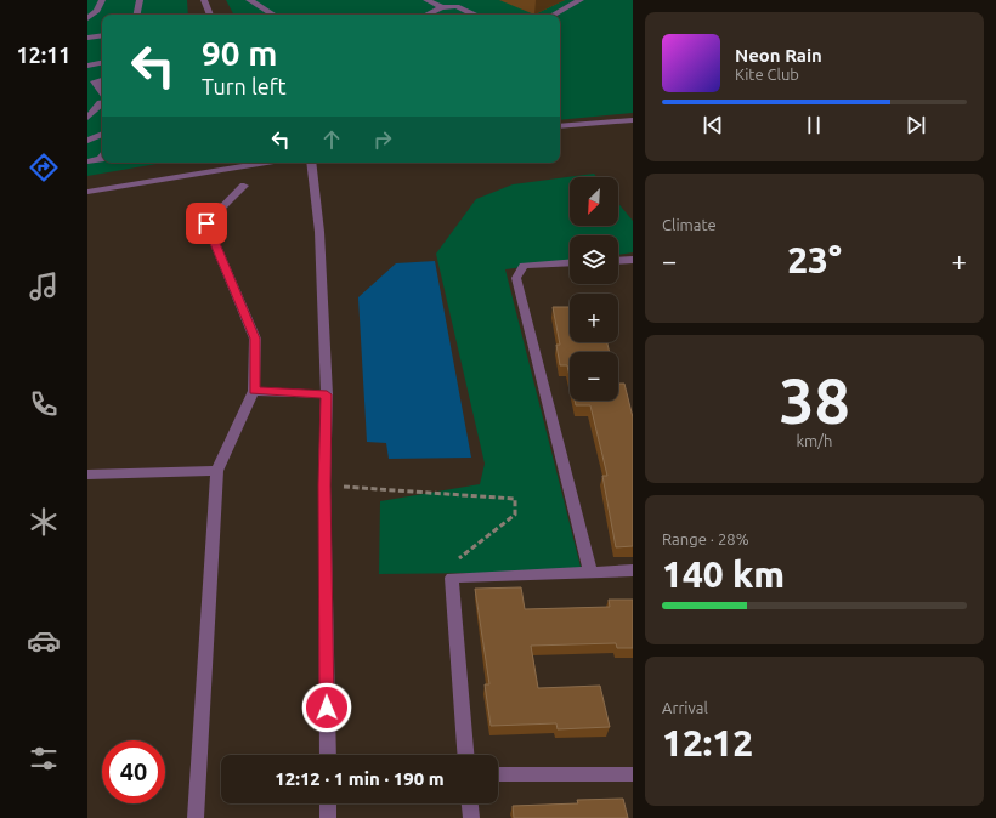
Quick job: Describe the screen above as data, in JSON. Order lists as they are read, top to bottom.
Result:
{
  "north": "bottom left",
  "page": {
    "tabs": "12:11",
    "turn": ["90 m", "Turn left"],
    "song": ["Neon Rain", "Kite Club"],
    "tile": [
      "Climate",
      ["38", "km/h"],
      ["Range · 28%", "140 km"],
      ["Arrival", "12:12"]
    ],
    "map_buttons": ["+", "−"],
    "heat": ["−", "23°", "+"],
    "limit": "40",
    "trip": "12:12 · 1 min · 190 m"
  }
}
